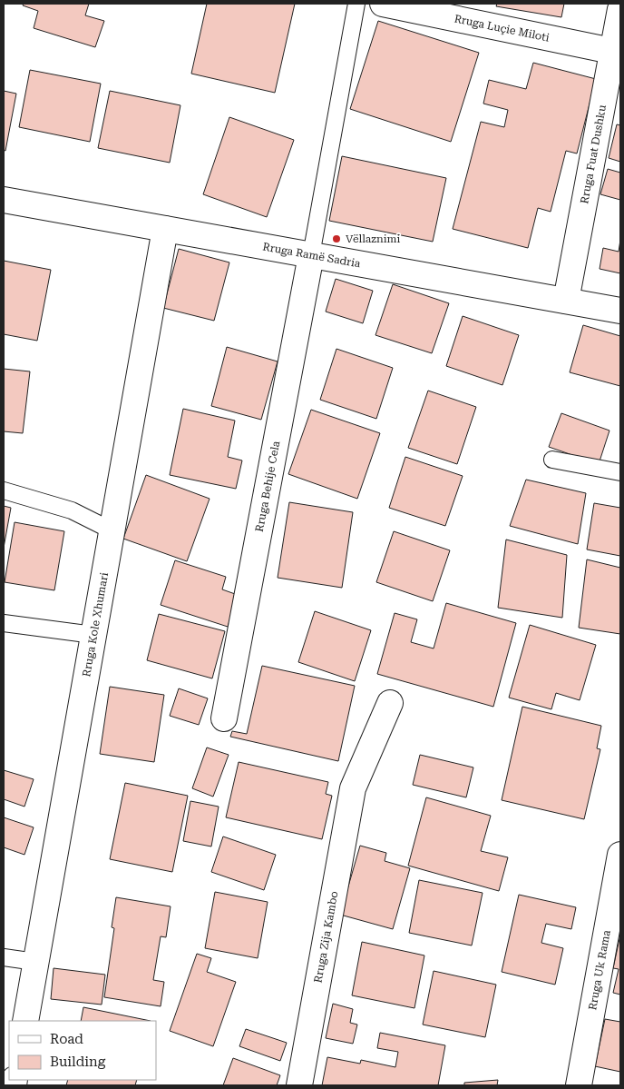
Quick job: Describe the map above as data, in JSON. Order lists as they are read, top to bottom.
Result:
{
  "streets": {
    "street": [
      "Rruga Luçie Miloti",
      "Rruga Fuat Dushku",
      "Rruga Ramë Sadria",
      "Rruga Behije Cela",
      "Rruga Kole Xhumari",
      "Rruga Zija Kambo",
      "Rruga Uk Rama"
    ]
  },
  "crossings": [
    ["Rruga Luçie Miloti", "Rruga Fuat Dushku"],
    ["Rruga Fuat Dushku", "Rruga Ramë Sadria"],
    ["Rruga Ramë Sadria", "Rruga Behije Cela"],
    ["Rruga Ramë Sadria", "Rruga Kole Xhumari"]
  ],
  "places": ["Vëllaznimi"],
  "legend": ["Road", "Building"]
}
